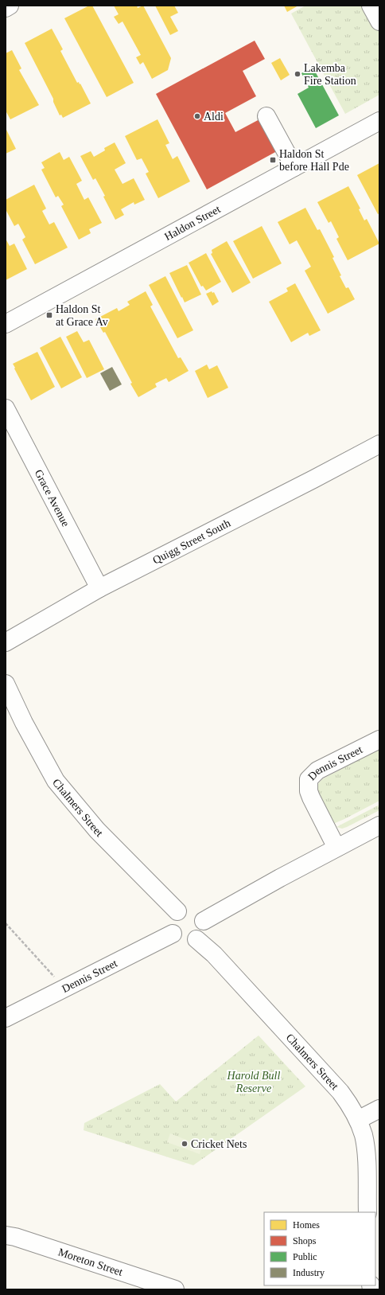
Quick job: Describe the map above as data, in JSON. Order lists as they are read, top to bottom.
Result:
{
  "streets": {
    "street": [
      "Haldon Street",
      "Grace Avenue",
      "Quigg Street South",
      "Dennis Street",
      "Chalmers Street",
      "Moreton Street"
    ]
  },
  "crossings": [
    ["Grace Avenue", "Quigg Street South"],
    ["Dennis Street", "Chalmers Street"]
  ],
  "parks": ["Harold Bull Reserve"],
  "places": {
    "other": ["Lakemba Fire Station", "Aldi", "Cricket Nets"],
    "transit": ["Haldon St before Hall Pde", "Haldon St at Grace Av"]
  },
  "legend": [
    "Homes",
    "Shops",
    "Public",
    "Industry"
  ]
}
